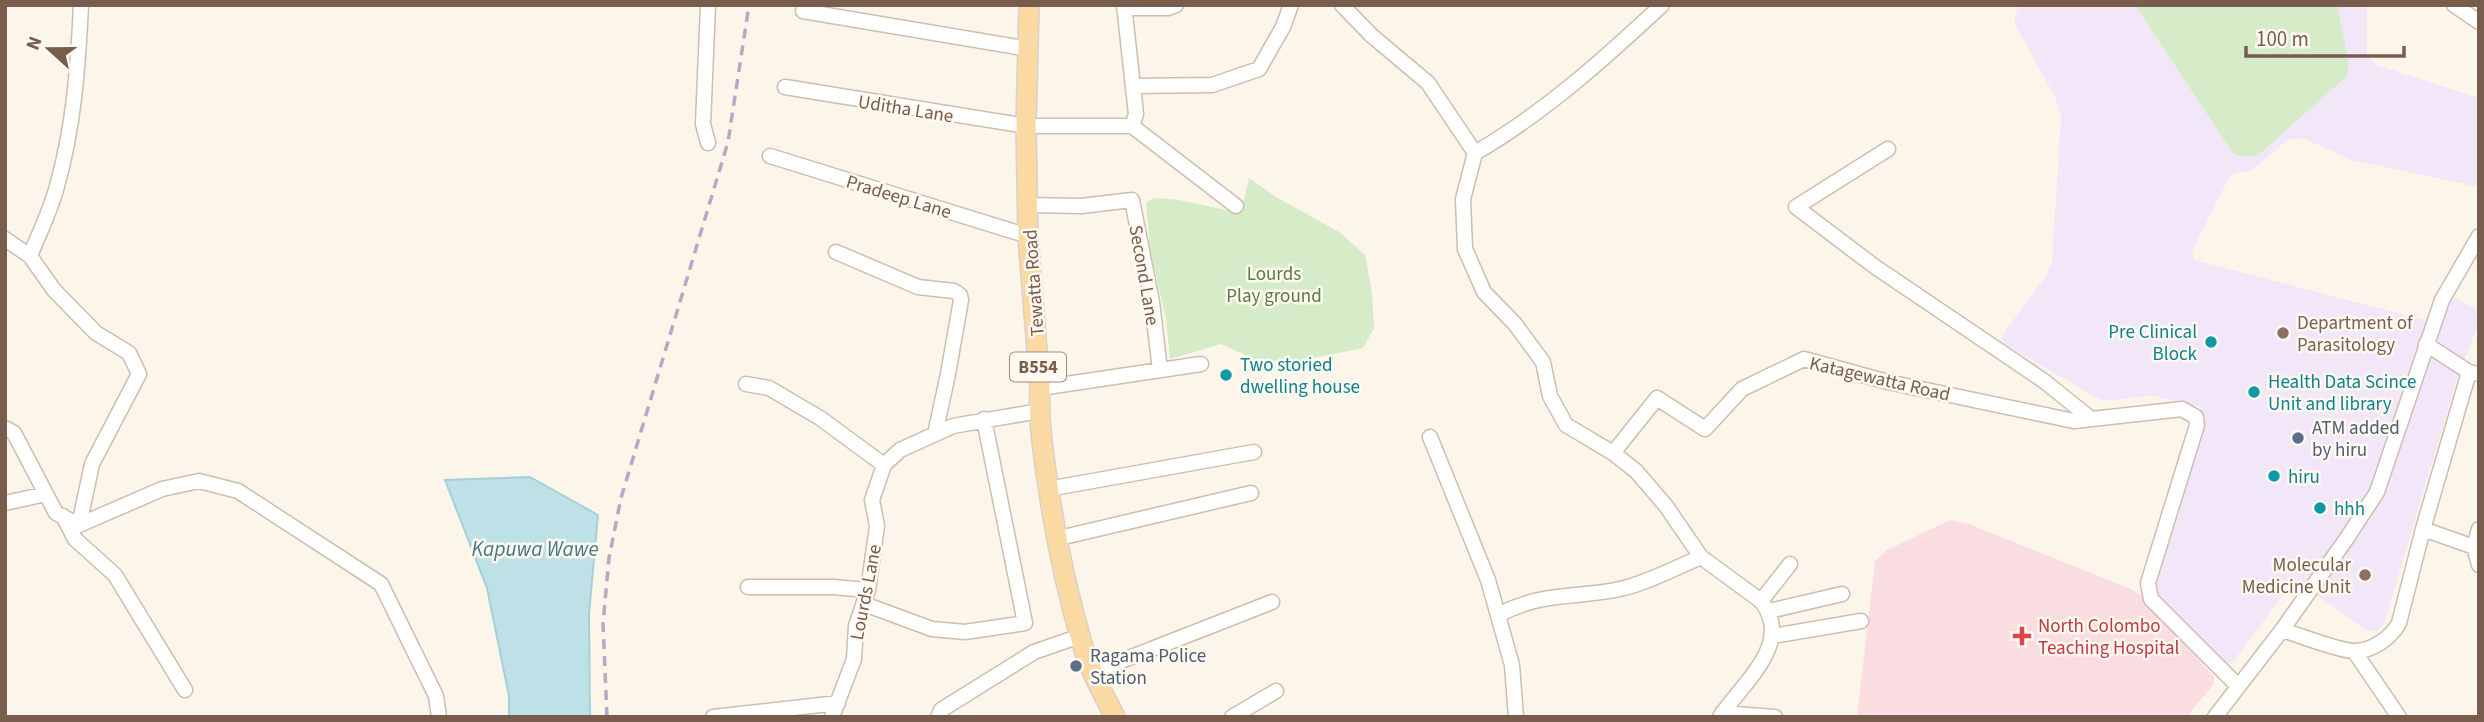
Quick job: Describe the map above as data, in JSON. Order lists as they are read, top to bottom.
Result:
{
  "streets": {
    "main road": ["Tewatta Road", "B554"],
    "street": [
      "Uditha Lane",
      "Pradeep Lane",
      "Second Lane",
      "Katagewatta Road",
      "Lourds Lane"
    ]
  },
  "crossings": [
    ["Uditha Lane", "Tewatta Road"],
    ["Pradeep Lane", "Tewatta Road"],
    ["Second Lane", "Tewatta Road"]
  ],
  "water": ["Kapuwa Wawe"],
  "parks": ["Lourds Play ground"],
  "places": {
    "other": [
      "Department of Parasitology",
      "Pre Clinical Block",
      "Two storied dwelling house",
      "Health Data Scince Unit and library",
      "ATM added by hiru",
      "hiru",
      "hhh",
      "Molecular Medicine Unit",
      "Ragama Police Station"
    ],
    "health": ["North Colombo Teaching Hospital"]
  },
  "scale_bar": "100 m",
  "north": "left"
}
